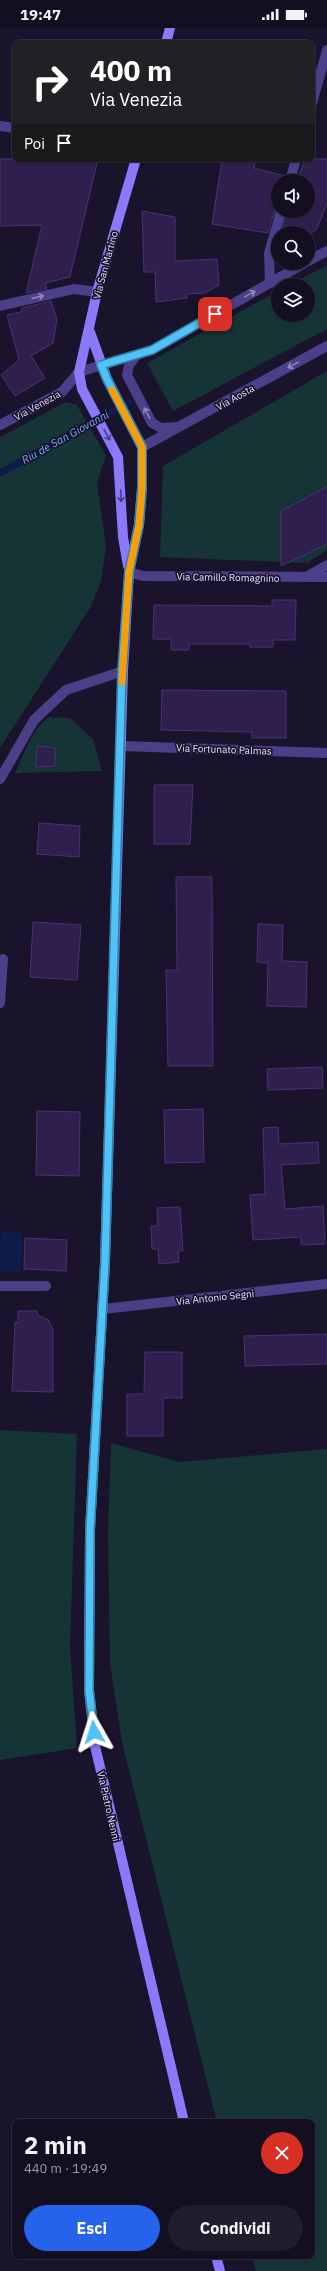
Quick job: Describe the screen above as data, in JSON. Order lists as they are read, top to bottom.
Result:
{
  "streets": {
    "street": [
      "Via San Martino",
      "Via Aosta",
      "Via Venezia",
      "Via Camillo Romagnino",
      "Via Fortunato Palmas",
      "Via Antonio Segni",
      "Via Pietro Nenni"
    ]
  },
  "crossings": [
    ["Via San Martino", "Via Venezia"],
    ["Via San Martino", "Via Pietro Nenni"],
    ["Via Aosta", "Via Pietro Nenni"],
    ["Via Venezia", "Via Pietro Nenni"],
    ["Via Camillo Romagnino", "Via Pietro Nenni"],
    ["Via Fortunato Palmas", "Via Pietro Nenni"],
    ["Via Antonio Segni", "Via Pietro Nenni"]
  ],
  "water": ["Riu de San Giovanni"],
  "page": {
    "status": "19:47",
    "turn": ["400 m", "Via Venezia"],
    "then": "Poi",
    "heading": ["2 min", "440 m · 19:49"],
    "buttons": ["Esci", "Condividi"]
  }
}
